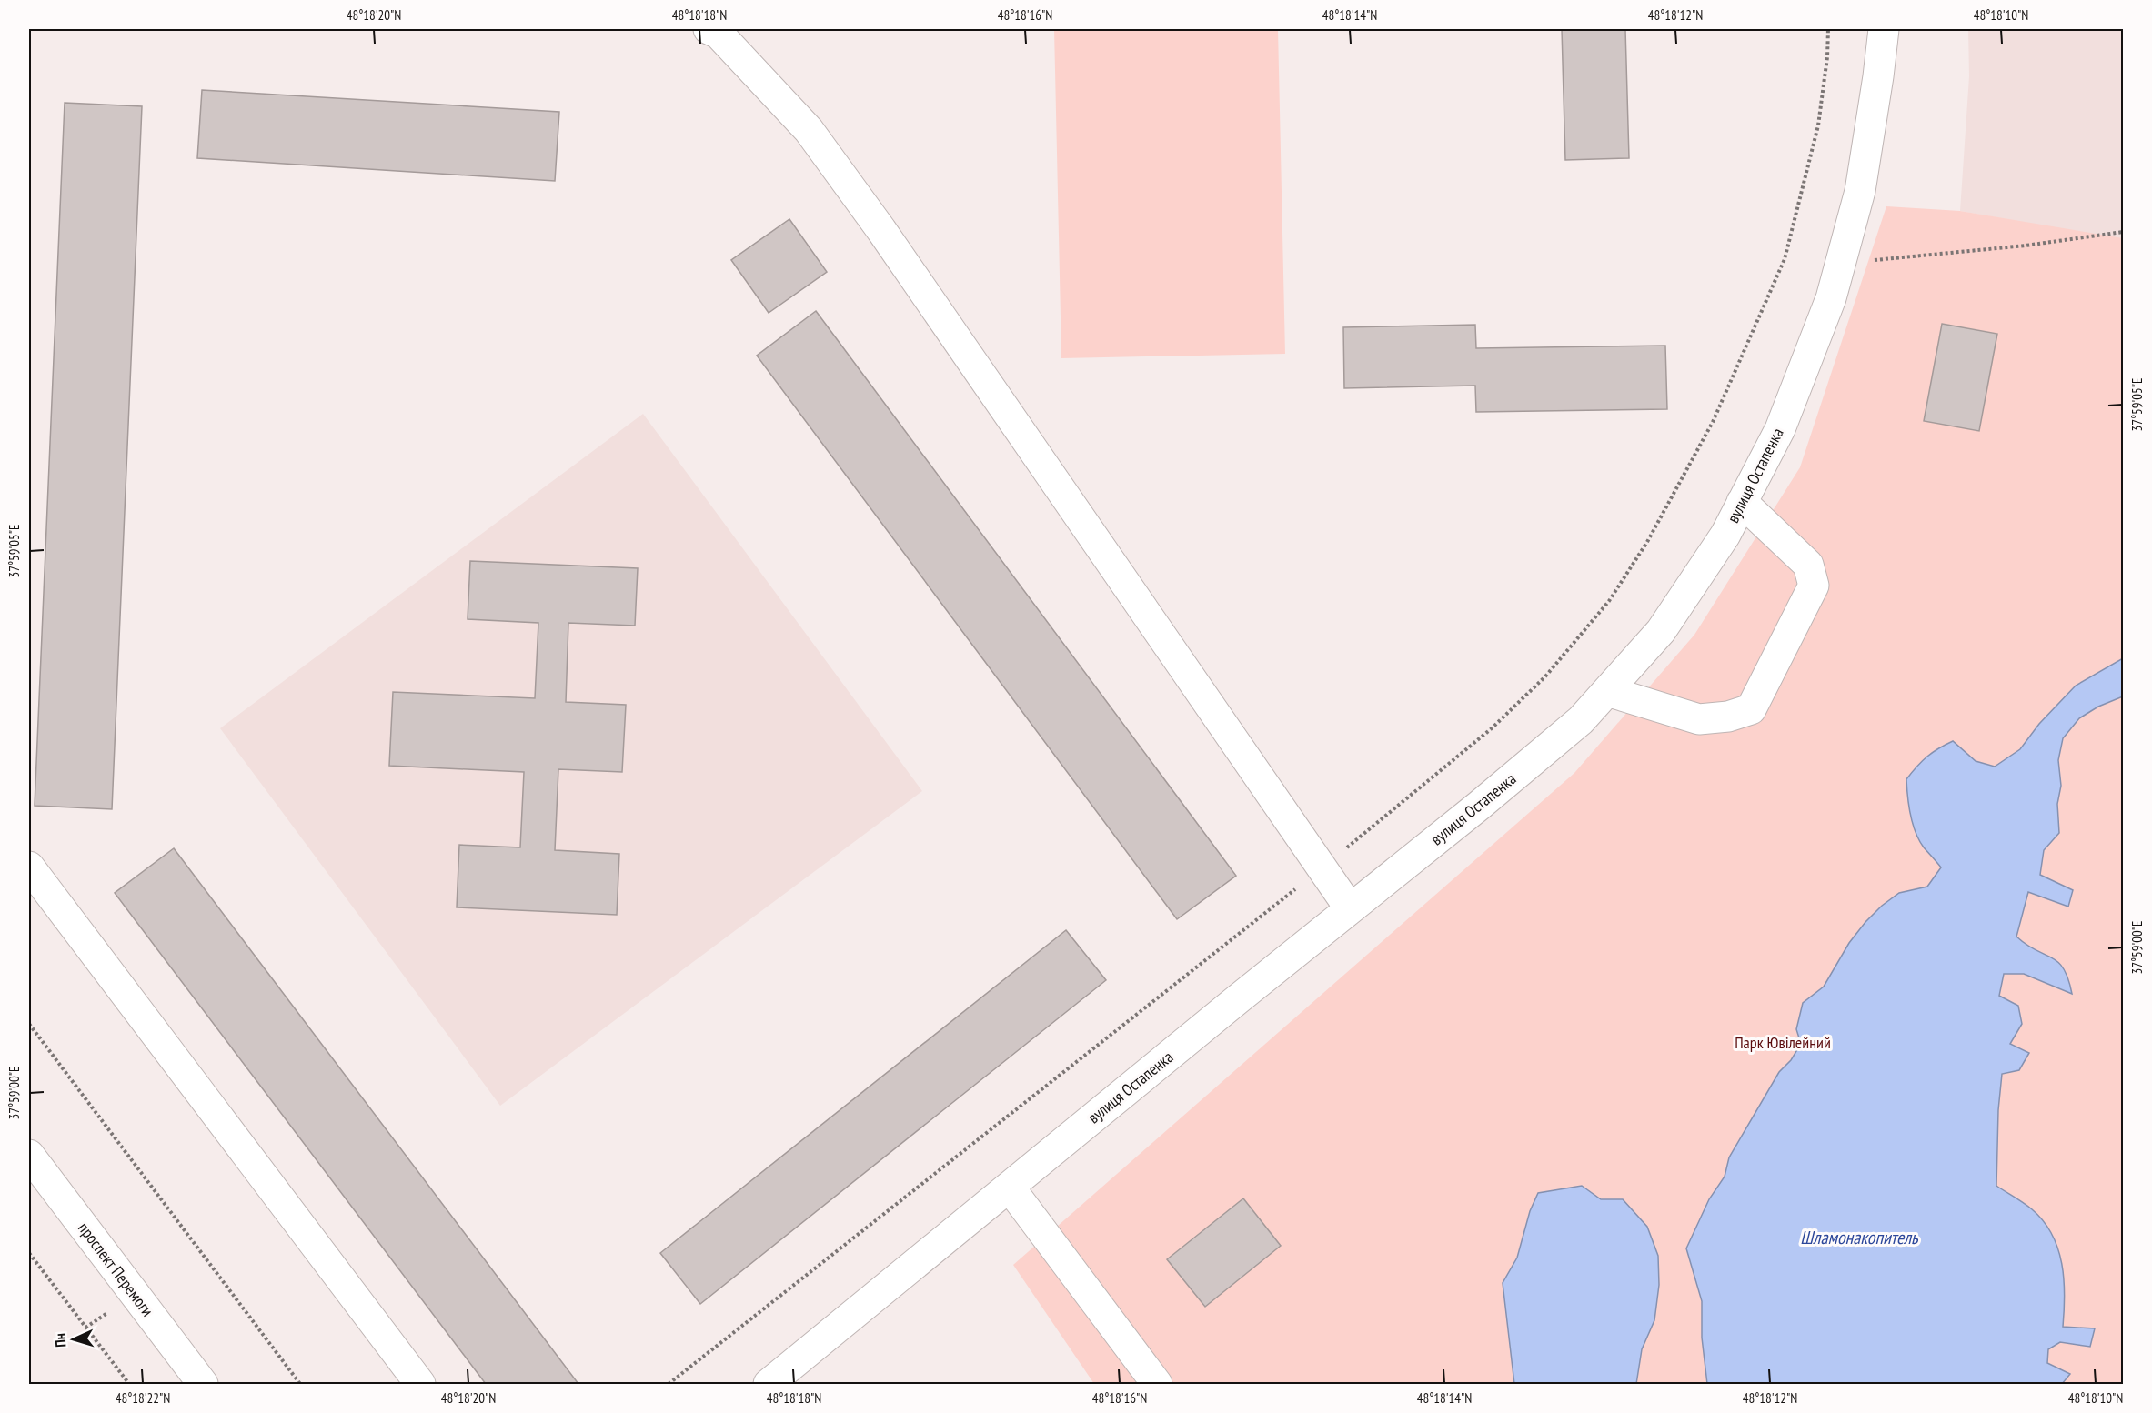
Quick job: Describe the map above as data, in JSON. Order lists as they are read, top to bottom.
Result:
{
  "streets": {
    "street": ["вулиця Остапенка", "проспект Перемоги"]
  },
  "water": ["Шламонакопитель"],
  "parks": ["Парк Ювілейний"],
  "north": "left",
  "coordinates": [
    "48°18'20\"N",
    "48°18'18\"N",
    "48°18'16\"N",
    "48°18'14\"N",
    "48°18'12\"N",
    "48°18'10\"N",
    "37°59'05\"E",
    "37°59'00\"E",
    "48°18'22\"N"
  ]
}
